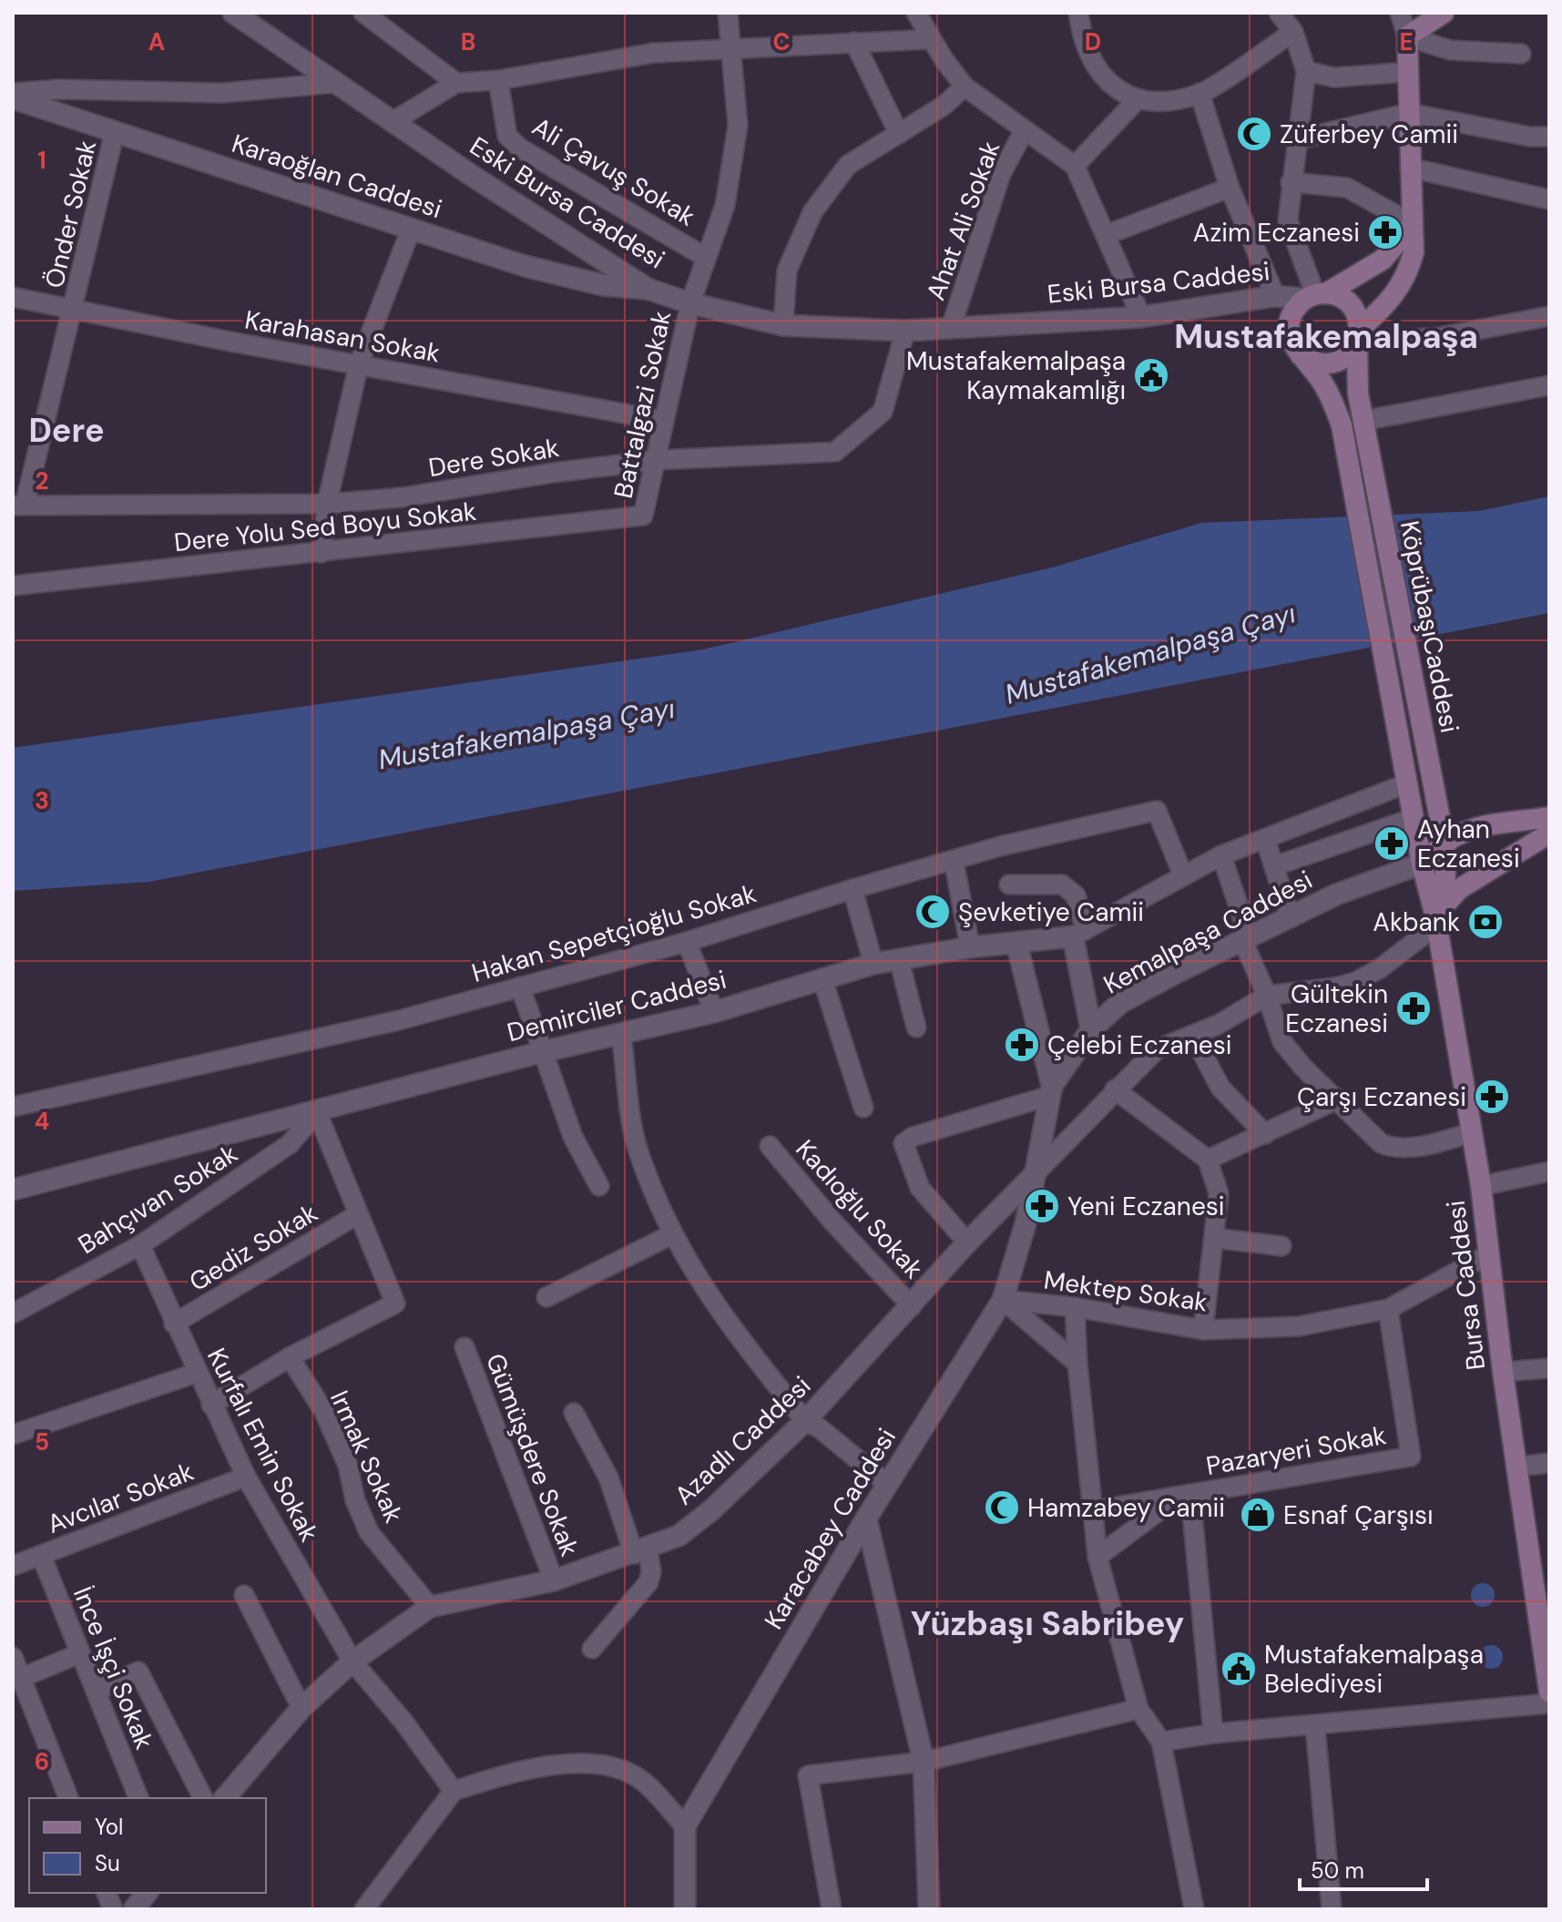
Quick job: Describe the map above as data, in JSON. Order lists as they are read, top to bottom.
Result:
{
  "streets": {
    "main road": ["KöprübaşıCaddesi", "Bursa Caddesi"],
    "street": [
      "Ali Çavuş Sokak",
      "Karaoğlan Caddesi",
      "Eski Bursa Caddesi",
      "Önder Sokak",
      "Ahat Ali Sokak",
      "Karahasan Sokak",
      "Battalgazi Sokak",
      "Dere Sokak",
      "Dere Yolu Sed Boyu Sokak",
      "Kemalpaşa Caddesi",
      "Hakan Sepetçioğlu Sokak",
      "Demirciler Caddesi",
      "Bahçıvan Sokak",
      "Kadıoğlu Sokak",
      "Gediz Sokak",
      "Mektep Sokak",
      "Azadlı Caddesi",
      "Kurfalı Emin Sokak",
      "Pazaryeri Sokak",
      "Gümüşdere Sokak",
      "Irmak Sokak",
      "Avcılar Sokak",
      "Karacabey Caddesi",
      "İnce İşçi Sokak"
    ]
  },
  "crossings": [
    ["Ali Çavuş Sokak", "Battalgazi Sokak"],
    ["Karaoğlan Caddesi", "Eski Bursa Caddesi"],
    ["Karaoğlan Caddesi", "Önder Sokak"],
    ["Eski Bursa Caddesi", "Ahat Ali Sokak"],
    ["Eski Bursa Caddesi", "Battalgazi Sokak"],
    ["Eski Bursa Caddesi", "Dere Sokak"],
    ["Eski Bursa Caddesi", "KöprübaşıCaddesi"],
    ["Önder Sokak", "Karahasan Sokak"],
    ["Önder Sokak", "Dere Sokak"],
    ["Karahasan Sokak", "Battalgazi Sokak"],
    ["Battalgazi Sokak", "Dere Sokak"],
    ["Battalgazi Sokak", "Dere Yolu Sed Boyu Sokak"],
    ["KöprübaşıCaddesi", "Demirciler Caddesi"],
    ["KöprübaşıCaddesi", "Bursa Caddesi"],
    ["Kemalpaşa Caddesi", "Bursa Caddesi"],
    ["Kemalpaşa Caddesi", "Azadlı Caddesi"],
    ["Kemalpaşa Caddesi", "Karacabey Caddesi"],
    ["Hakan Sepetçioğlu Sokak", "Demirciler Caddesi"],
    ["Demirciler Caddesi", "Bahçıvan Sokak"],
    ["Bahçıvan Sokak", "Kurfalı Emin Sokak"],
    ["Kadıoğlu Sokak", "Azadlı Caddesi"],
    ["Gediz Sokak", "Kurfalı Emin Sokak"],
    ["Bursa Caddesi", "Mektep Sokak"],
    ["Mektep Sokak", "Pazaryeri Sokak"],
    ["Mektep Sokak", "Karacabey Caddesi"],
    ["Azadlı Caddesi", "Kurfalı Emin Sokak"],
    ["Azadlı Caddesi", "Gümüşdere Sokak"],
    ["Azadlı Caddesi", "Irmak Sokak"],
    ["Azadlı Caddesi", "Karacabey Caddesi"],
    ["Kurfalı Emin Sokak", "Avcılar Sokak"],
    ["Avcılar Sokak", "İnce İşçi Sokak"]
  ],
  "districts": ["Mustafakemalpaşa", "Dere", "Yüzbaşı Sabribey"],
  "water": ["Mustafakemalpaşa Çayı"],
  "places": {
    "mosque": ["Züferbey Camii", "Şevketiye Camii", "Hamzabey Camii"],
    "pharmacy": [
      "Azim Eczanesi",
      "Ayhan Eczanesi",
      "Gültekin Eczanesi",
      "Çelebi Eczanesi",
      "Çarşı Eczanesi",
      "Yeni Eczanesi"
    ],
    "public building": ["Mustafakemalpaşa Kaymakamlığı", "Mustafakemalpaşa Belediyesi"],
    "bank": ["Akbank"],
    "shop": ["Esnaf Çarşısı"]
  },
  "legend": ["Yol", "Su"],
  "scale_bar": "50 m",
  "grid": {
    "columns": [
      "A",
      "B",
      "C",
      "D",
      "E"
    ],
    "rows": [
      "1",
      "2",
      "3",
      "4",
      "5",
      "6"
    ]
  }
}
